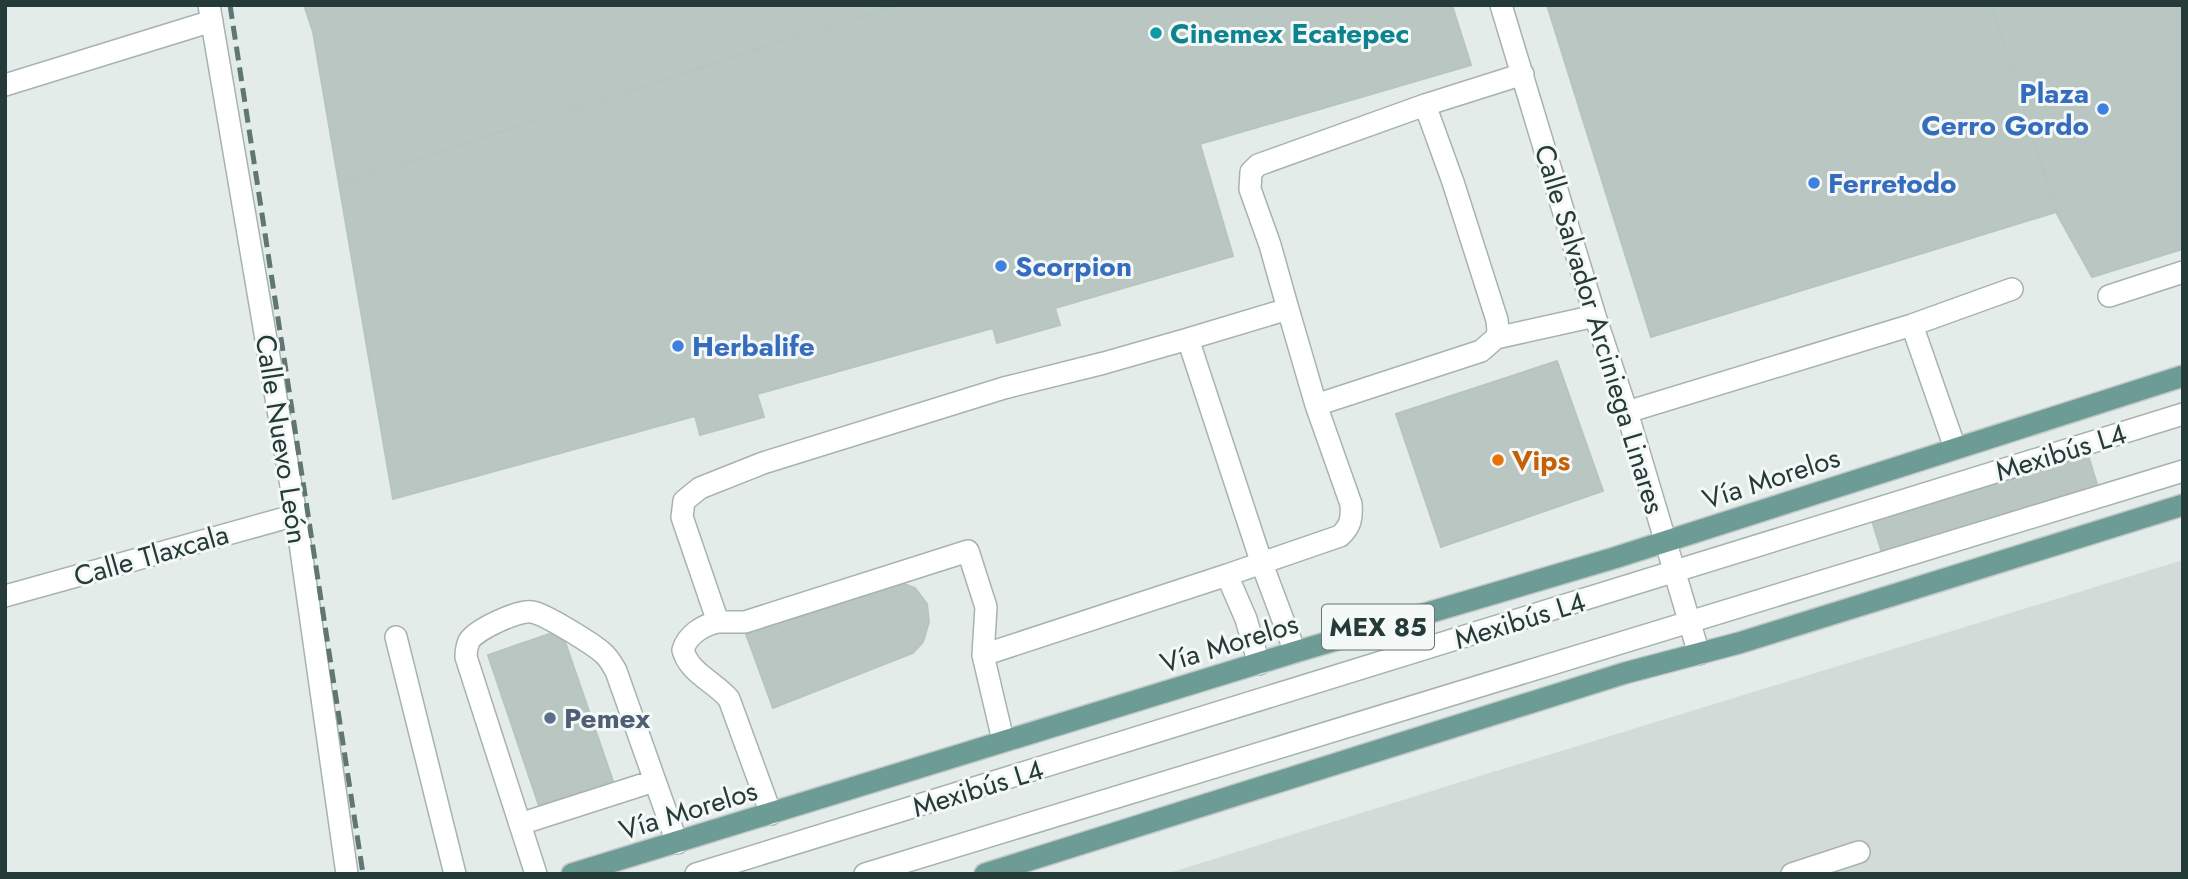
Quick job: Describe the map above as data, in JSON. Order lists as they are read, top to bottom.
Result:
{
  "streets": {
    "main road": ["Vía Morelos", "MEX 85"],
    "street": [
      "Calle Salvador Arciniega Linares",
      "Calle Nuevo León",
      "Mexibús L4",
      "Calle Tlaxcala"
    ]
  },
  "crossings": [
    ["Calle Salvador Arciniega Linares", "Mexibús L4"],
    ["Calle Salvador Arciniega Linares", "Vía Morelos"],
    ["Calle Nuevo León", "Calle Tlaxcala"]
  ],
  "places": [
    "Cinemex Ecatepec",
    "Plaza Cerro Gordo",
    "Ferretodo",
    "Scorpion",
    "Herbalife",
    "Vips",
    "Pemex"
  ]
}
